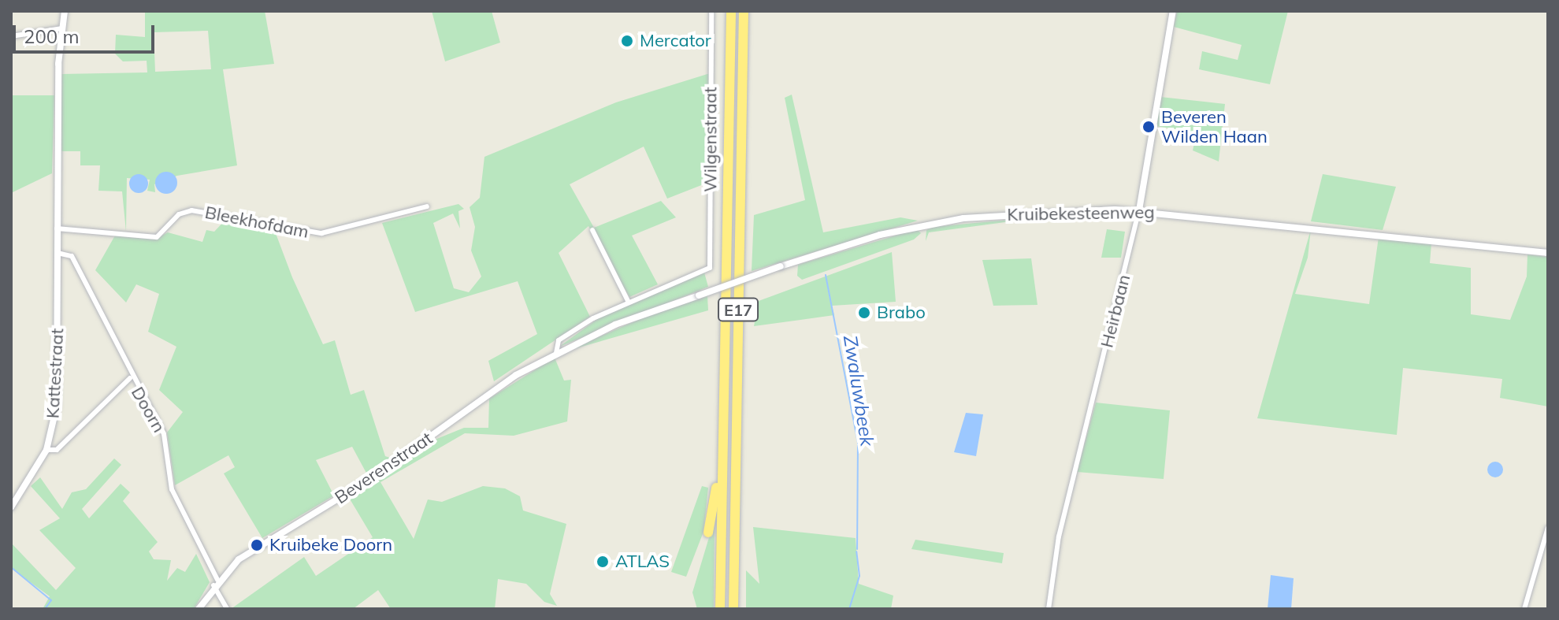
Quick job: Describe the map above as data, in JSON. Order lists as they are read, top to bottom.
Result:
{
  "streets": {
    "highway": ["E17"],
    "street": [
      "Wilgenstraat",
      "Kruibekesteenweg",
      "Bleekhofdam",
      "Heirbaan",
      "Kattestraat",
      "Doorn",
      "Beverenstraat"
    ]
  },
  "crossings": [
    ["Wilgenstraat", "Beverenstraat"],
    ["Kruibekesteenweg", "Heirbaan"],
    ["Kruibekesteenweg", "Beverenstraat"],
    ["Bleekhofdam", "Kattestraat"],
    ["Kattestraat", "Doorn"],
    ["Doorn", "Beverenstraat"]
  ],
  "water": ["Zwaluwbeek"],
  "places": [
    "Mercator",
    "Beveren Wilden Haan",
    "Brabo",
    "Kruibeke Doorn",
    "ATLAS"
  ],
  "scale_bar": "200 m"
}
